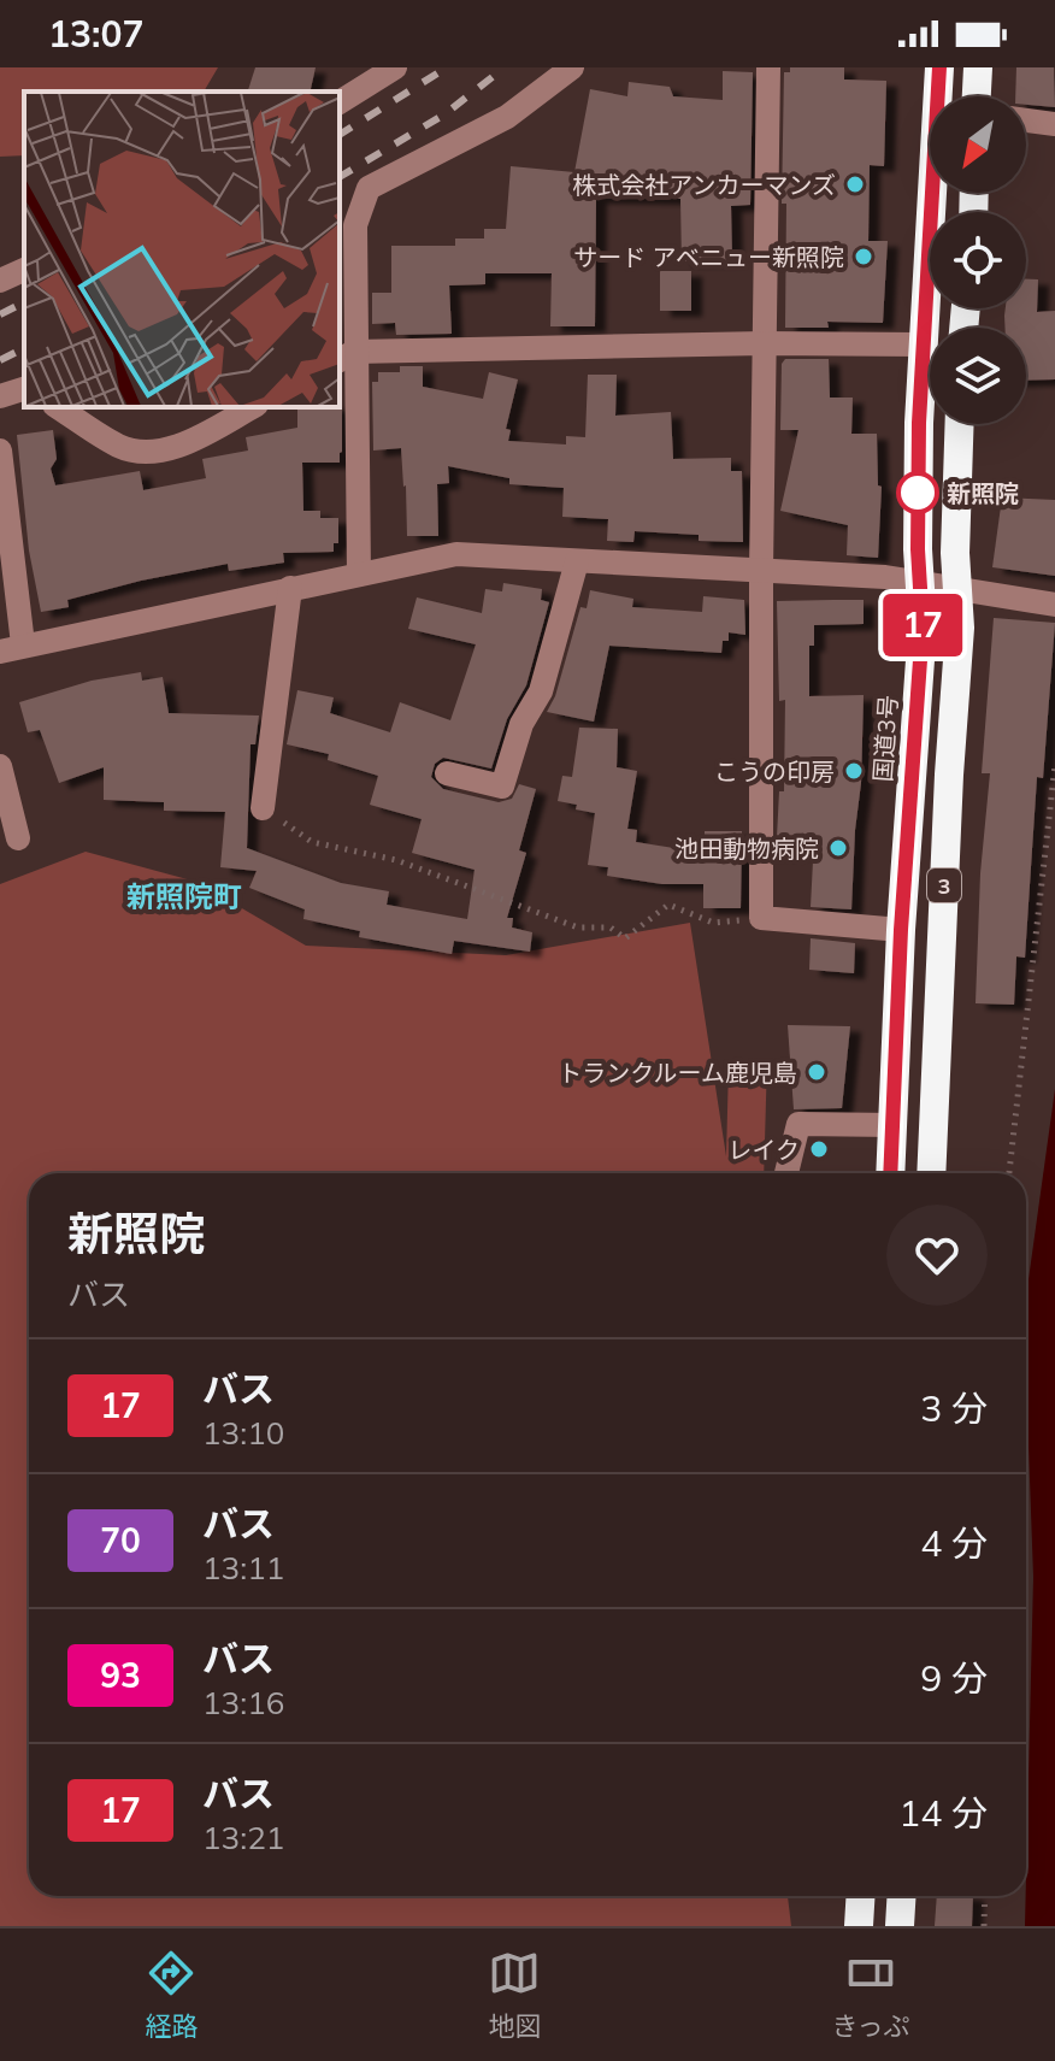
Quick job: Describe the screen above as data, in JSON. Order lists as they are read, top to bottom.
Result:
{
  "streets": {
    "highway": ["国道3号", "3"]
  },
  "districts": ["新照院町"],
  "places": [
    "株式会社アンカーマンズ",
    "サード アベニュー新照院",
    "新照院",
    "こうの印房",
    "池田動物病院",
    "トランクルーム鹿児島",
    "レイク"
  ],
  "lines": ["bus line 17"],
  "north": "bottom left",
  "page": {
    "status": "13:07",
    "on_map": "17",
    "heading": ["新照院", "バス"],
    "list": [
      {
        "mark": "17",
        "name": "バス",
        "note": "13:10",
        "value": "3 分"
      },
      {
        "mark": "70",
        "name": "バス",
        "note": "13:11",
        "value": "4 分"
      },
      {
        "mark": "93",
        "name": "バス",
        "note": "13:16",
        "value": "9 分"
      },
      {
        "mark": "17",
        "name": "バス",
        "note": "13:21",
        "value": "14 分"
      }
    ],
    "tabs": ["経路", "地図", "きっぷ"]
  }
}
